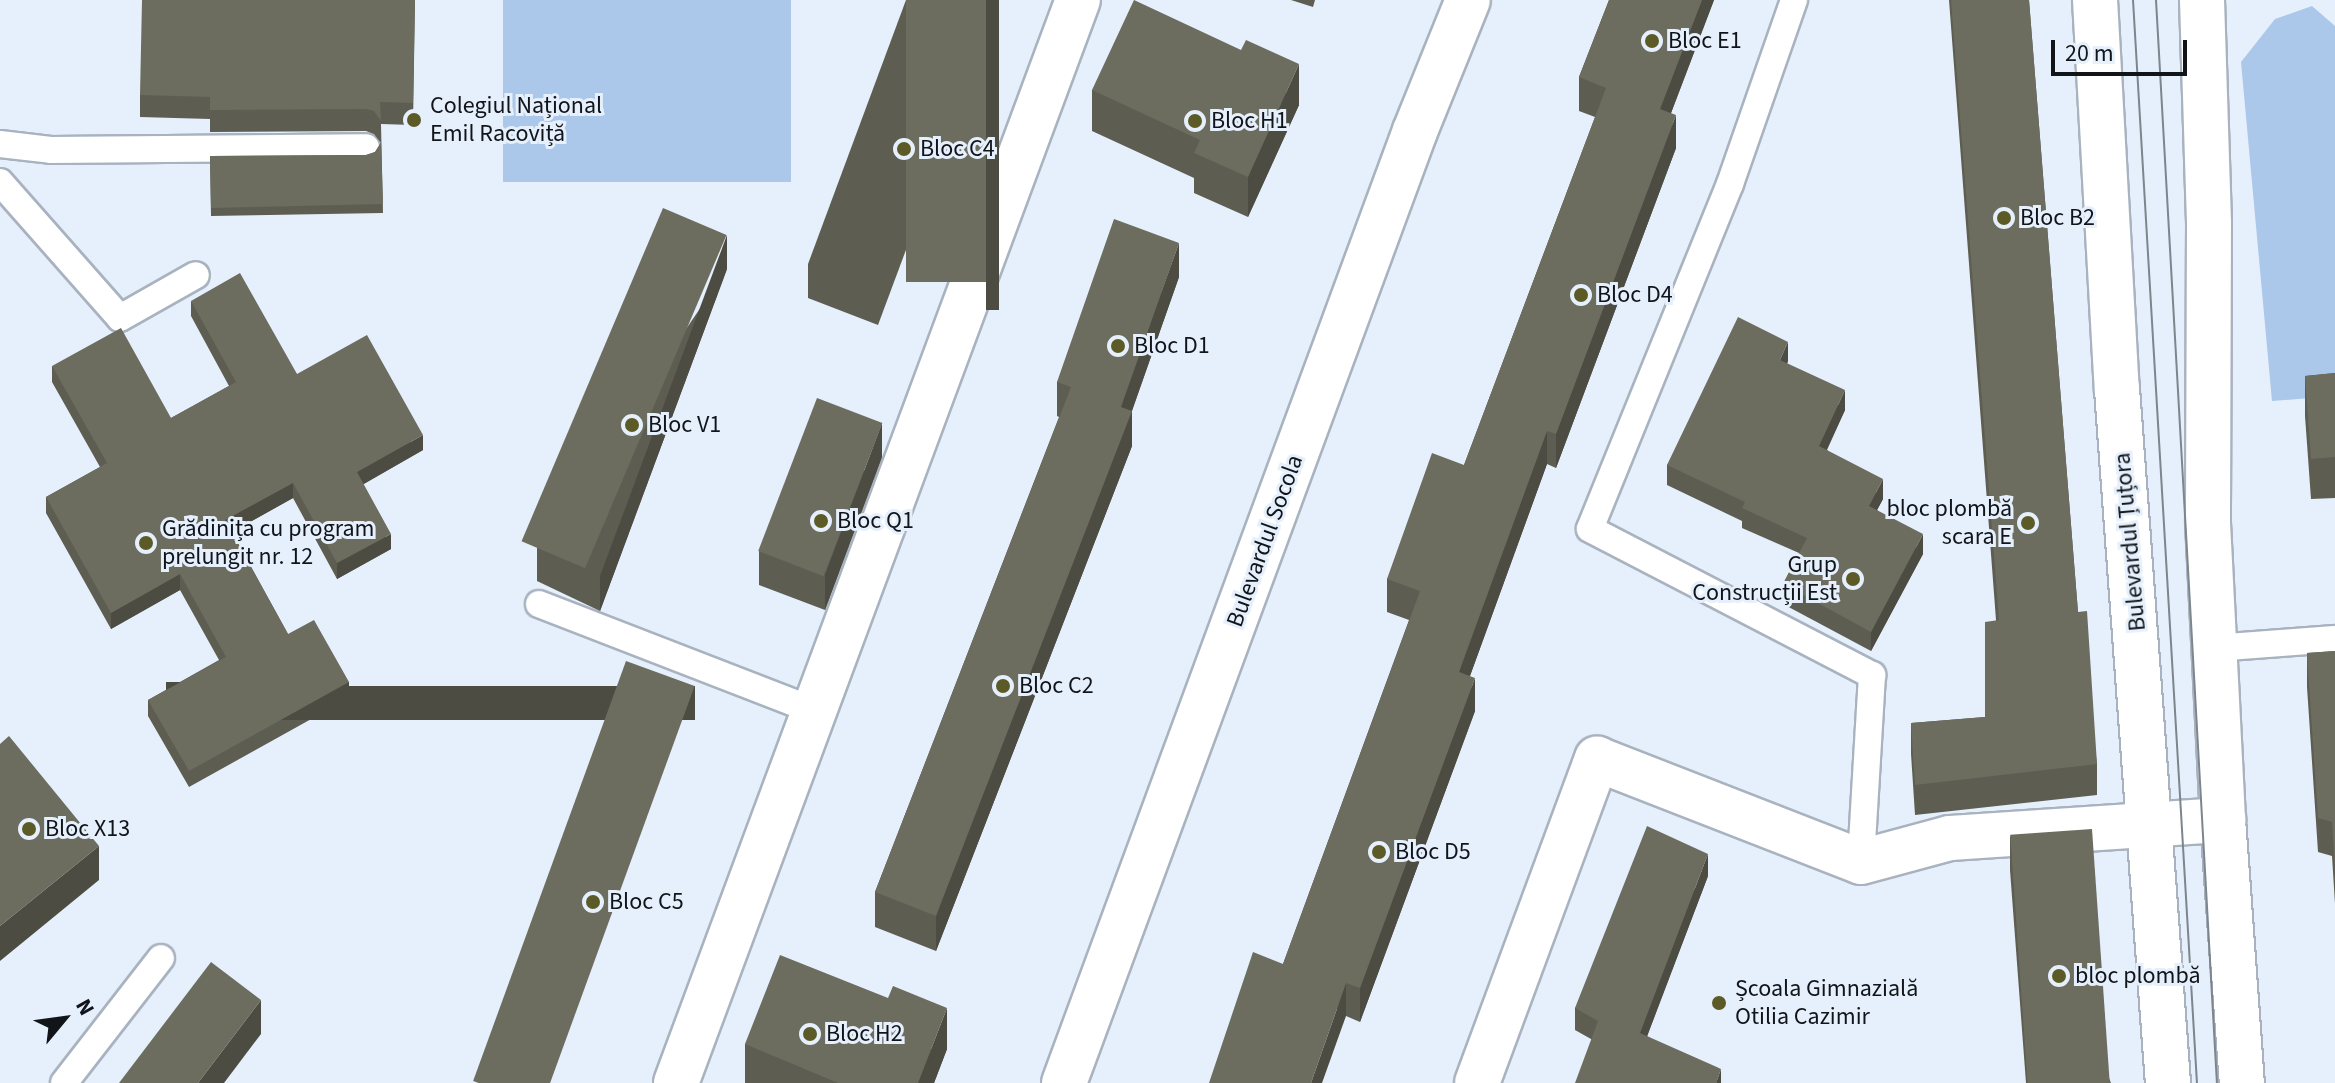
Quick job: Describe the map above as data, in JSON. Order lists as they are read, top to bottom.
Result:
{
  "streets": {
    "main road": ["Bulevardul Socola", "Bulevardul Țuțora"]
  },
  "places": [
    "Bloc E1",
    "Colegiul Național Emil Racoviță",
    "Bloc H1",
    "Bloc C4",
    "Bloc B2",
    "Bloc D4",
    "Bloc D1",
    "Bloc V1",
    "Bloc Q1",
    "bloc plombă scara E",
    "Grădinița cu program prelungit nr. 12",
    "Grup Construcții Est",
    "Bloc C2",
    "Bloc X13",
    "Bloc D5",
    "Bloc C5",
    "bloc plombă",
    "Școala Gimnazială Otilia Cazimir",
    "Bloc H2"
  ],
  "scale_bar": "20 m",
  "north": "top right"
}
